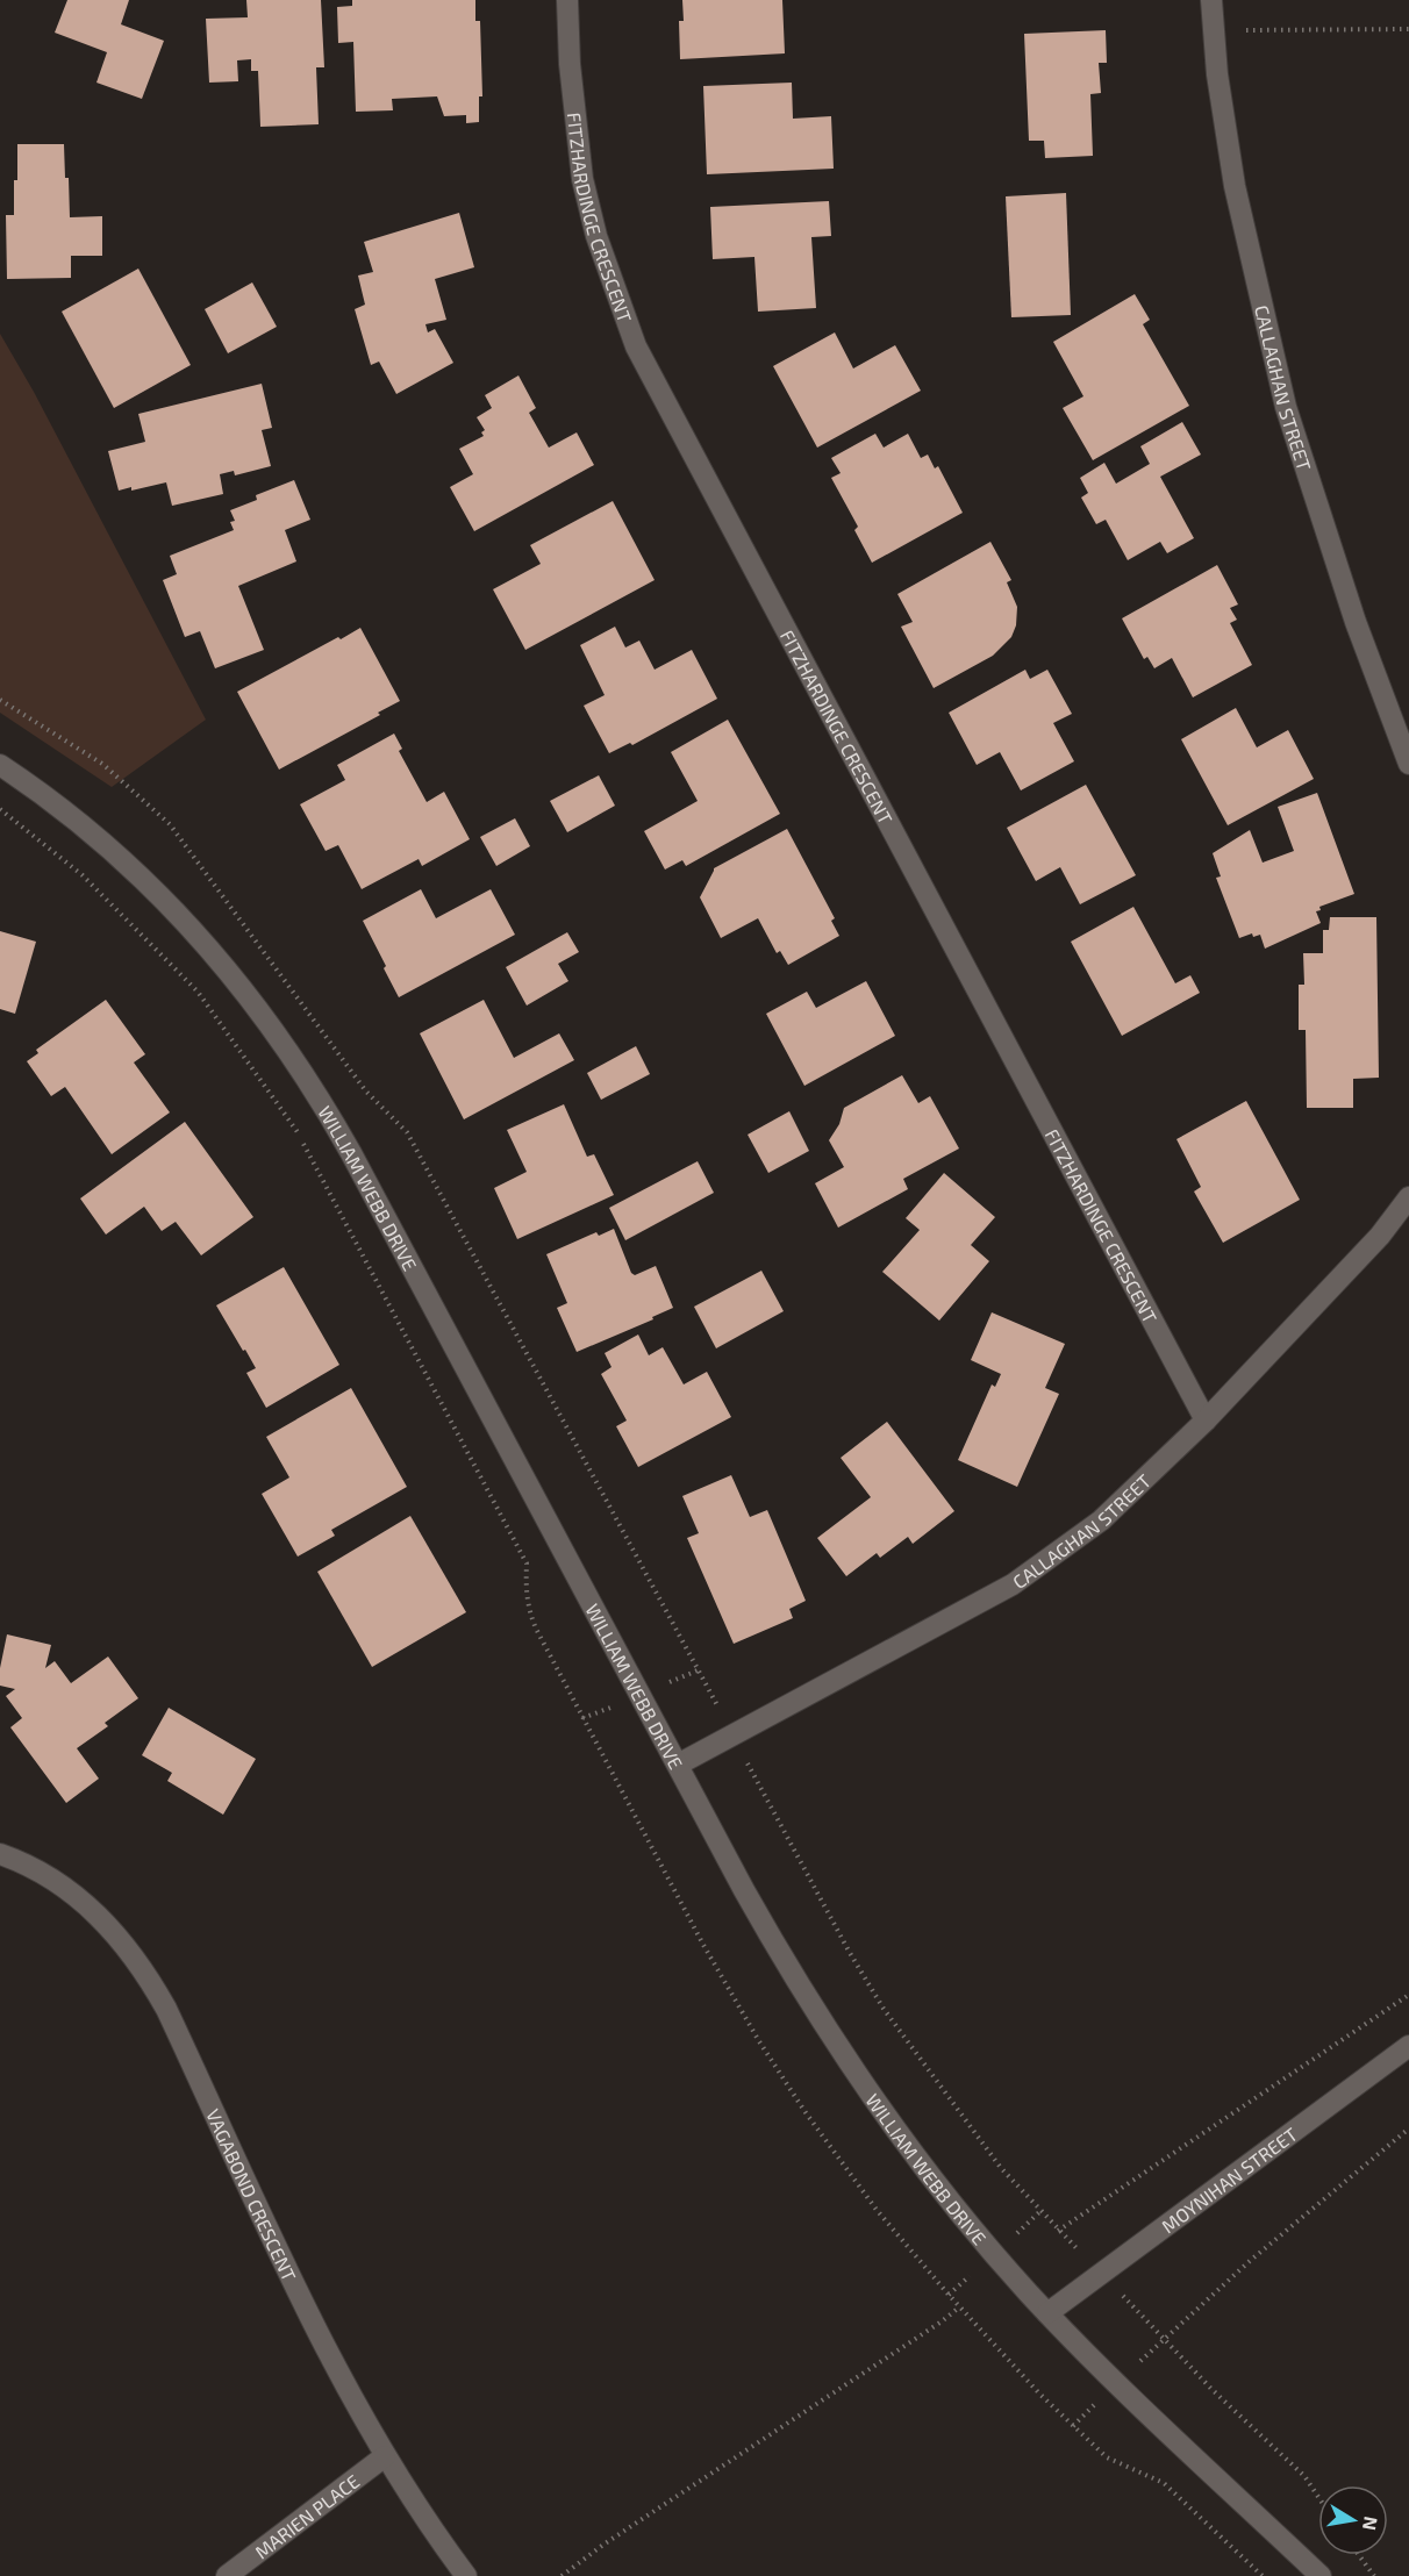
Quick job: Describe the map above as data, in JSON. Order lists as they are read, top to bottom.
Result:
{
  "streets": {
    "street": [
      "FITZHARDINGE CRESCENT",
      "CALLAGHAN STREET",
      "WILLIAM WEBB DRIVE",
      "MOYNIHAN STREET",
      "VAGABOND CRESCENT",
      "MARIEN PLACE"
    ]
  },
  "crossings": [
    ["FITZHARDINGE CRESCENT", "CALLAGHAN STREET"],
    ["CALLAGHAN STREET", "WILLIAM WEBB DRIVE"],
    ["WILLIAM WEBB DRIVE", "MOYNIHAN STREET"],
    ["VAGABOND CRESCENT", "MARIEN PLACE"]
  ],
  "north": "right"
}
